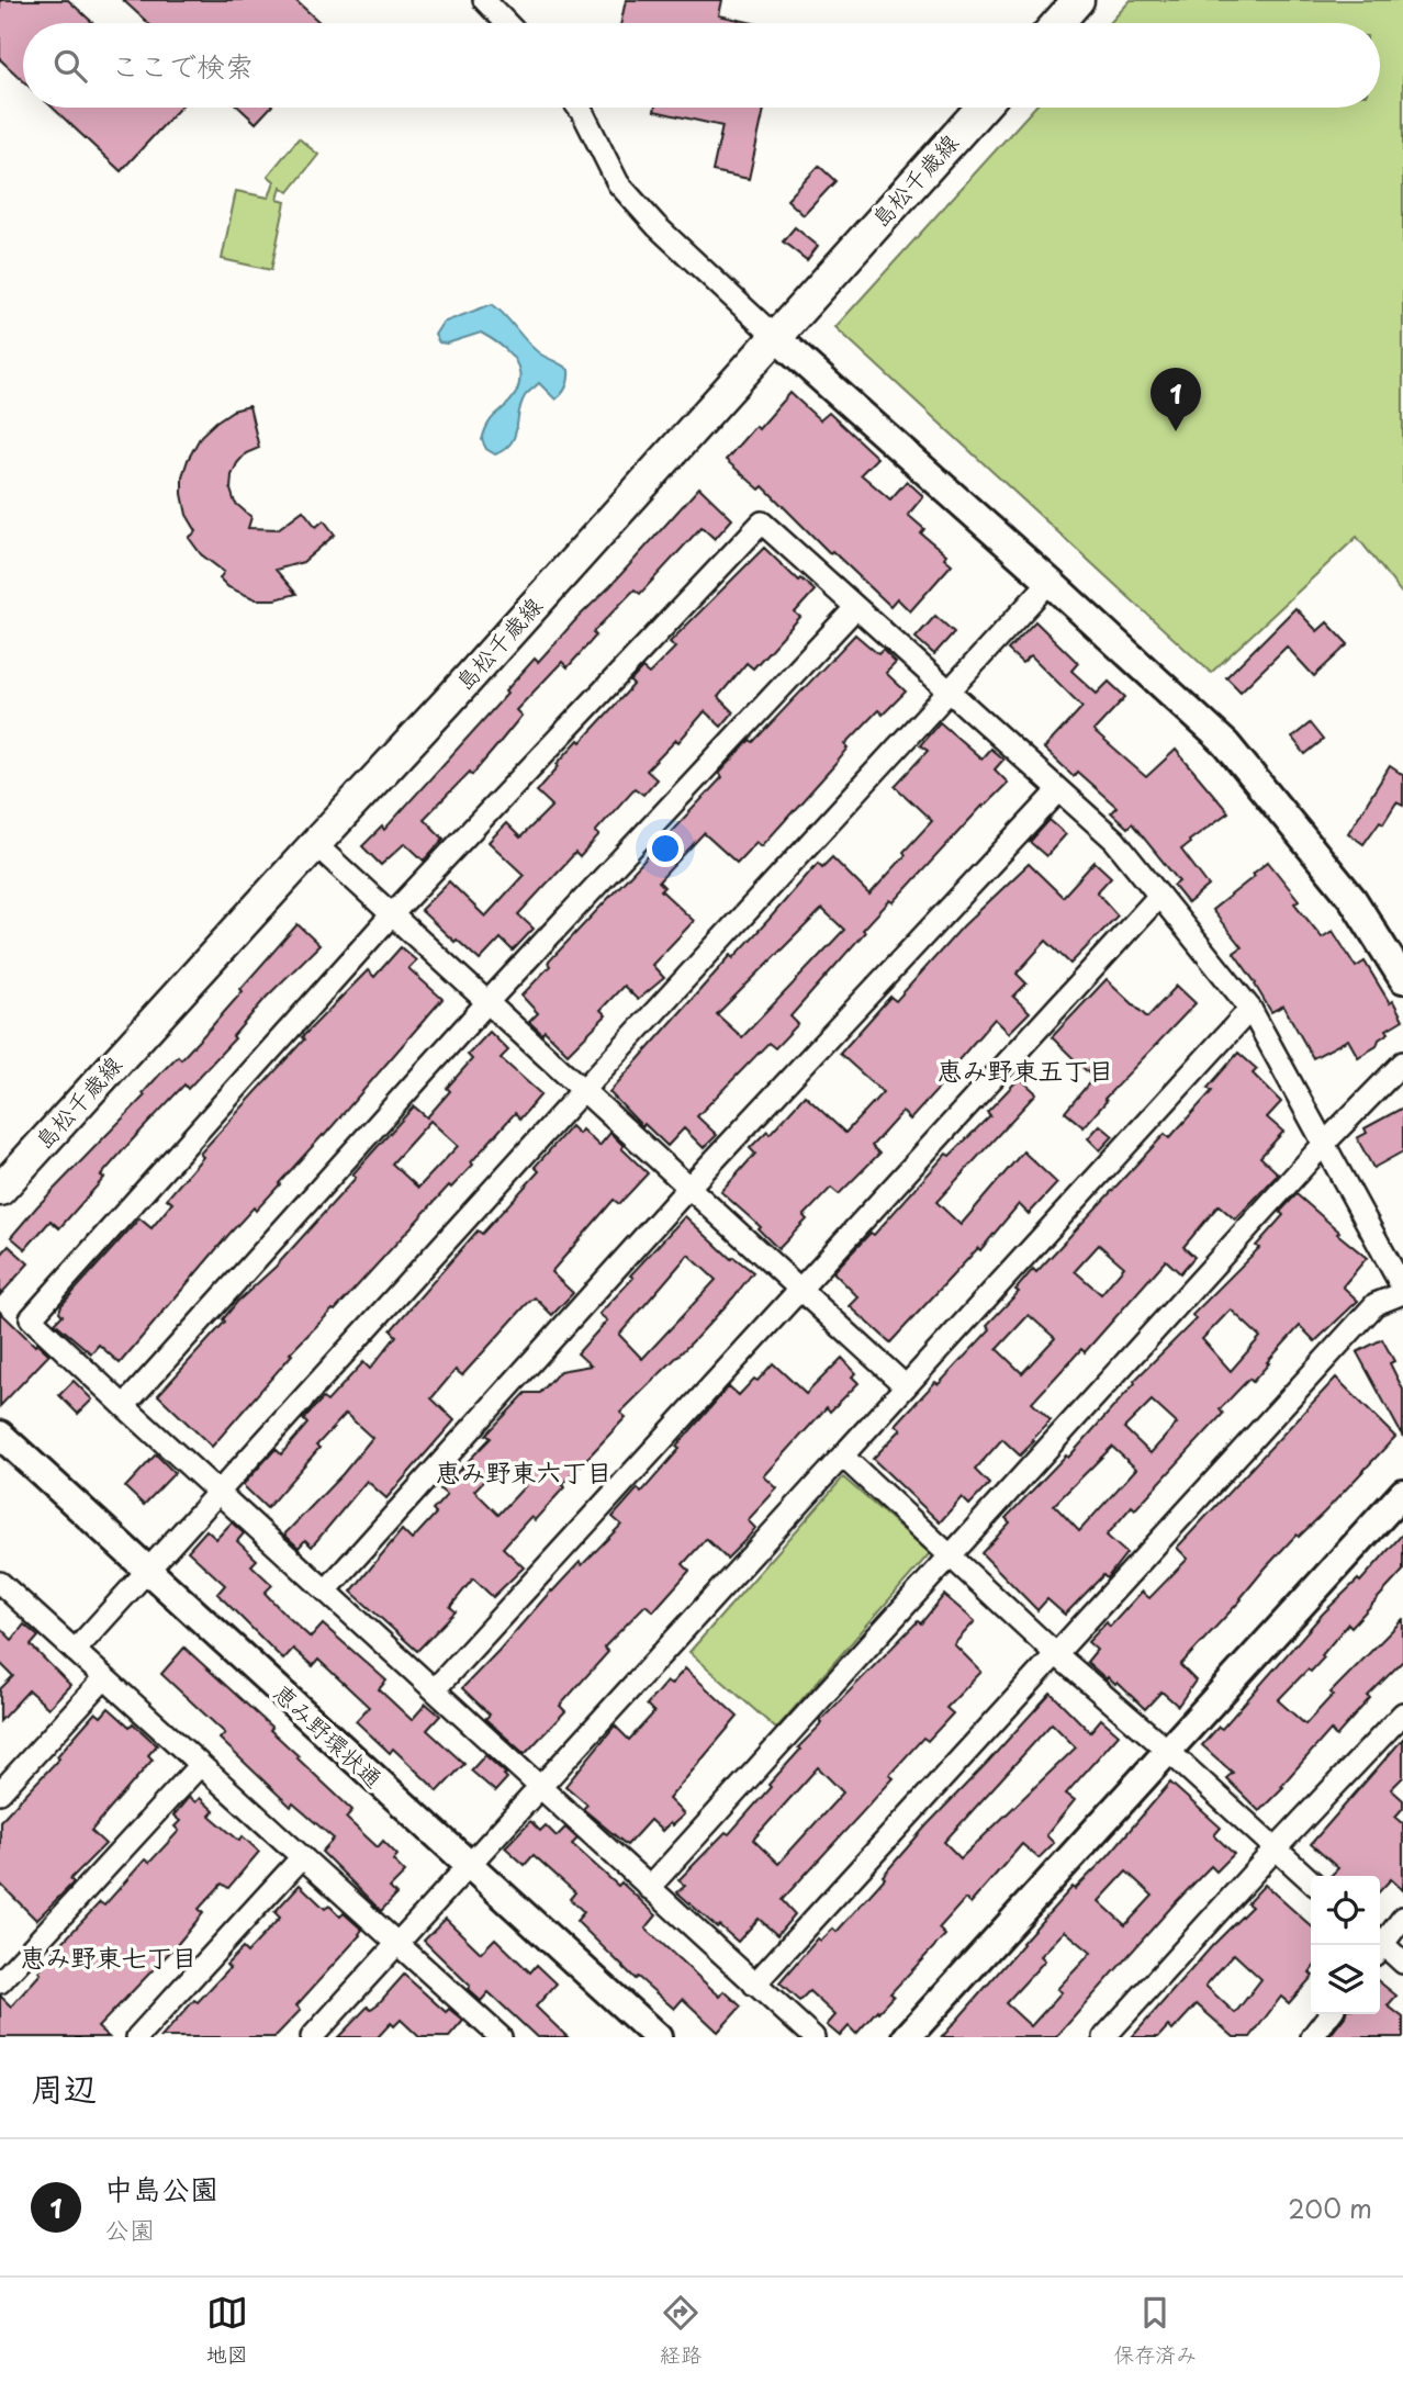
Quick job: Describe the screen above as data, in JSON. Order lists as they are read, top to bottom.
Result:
{
  "streets": {
    "main road": ["島松千歳線"],
    "street": ["恵み野環状通"]
  },
  "districts": ["恵み野東五丁目", "恵み野東六丁目", "恵み野東七丁目"],
  "page": {
    "search": "ここで検索",
    "pins": "1",
    "heading": "周辺",
    "list": [
      {
        "mark": "1",
        "name": "中島公園",
        "note": "公園",
        "value": "200 m"
      }
    ],
    "nav": ["地図", "経路", "保存済み"]
  }
}
